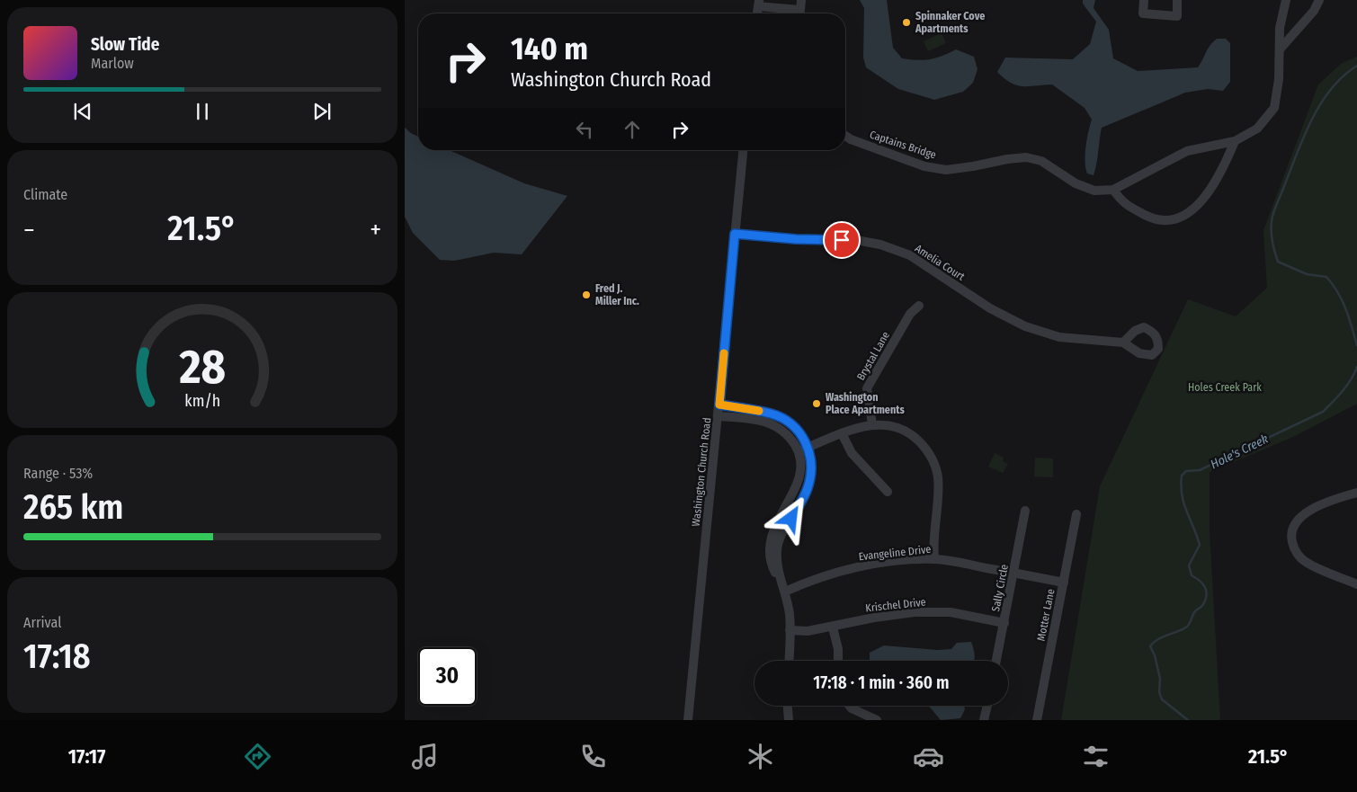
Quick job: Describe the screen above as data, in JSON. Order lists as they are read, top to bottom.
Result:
{
  "streets": {
    "street": [
      "Captains Bridge",
      "Amelia Court",
      "Brystal Lane",
      "Washington Church Road",
      "Evangeline Drive",
      "Sally Circle",
      "Krischel Drive",
      "Motter Lane"
    ]
  },
  "crossings": [
    ["Amelia Court", "Washington Church Road"],
    ["Evangeline Drive", "Sally Circle"],
    ["Evangeline Drive", "Motter Lane"],
    ["Sally Circle", "Krischel Drive"]
  ],
  "water": ["Hole's Creek"],
  "parks": ["Holes Creek Park"],
  "places": ["Spinnaker Cove Apartments", "Fred J. Miller Inc.", "Washington Place Apartments"],
  "page": {
    "turn": ["140 m", "Washington Church Road"],
    "song": ["Slow Tide", "Marlow"],
    "tile": [
      "Climate",
      ["Range · 53%", "265 km"],
      ["Arrival", "17:18"]
    ],
    "heat": ["−", "21.5°", "+"],
    "limit": "30",
    "trip": "17:18 · 1 min · 360 m",
    "tabs": ["17:17", "21.5°"],
    "gauge": ["28", "km/h"]
  }
}
